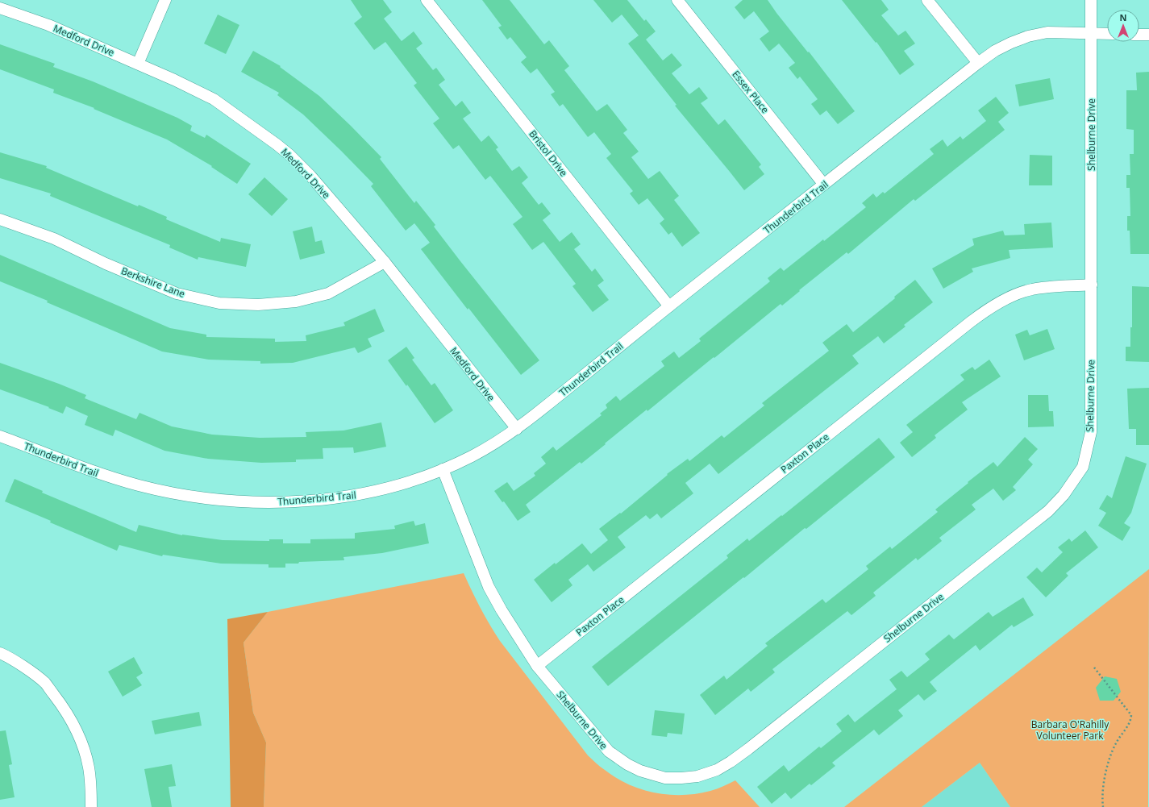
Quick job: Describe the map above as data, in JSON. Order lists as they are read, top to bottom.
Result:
{
  "streets": {
    "street": [
      "Medford Drive",
      "Essex Place",
      "Shelburne Drive",
      "Bristol Drive",
      "Thunderbird Trail",
      "Berkshire Lane",
      "Paxton Place"
    ]
  },
  "crossings": [
    ["Medford Drive", "Thunderbird Trail"],
    ["Medford Drive", "Berkshire Lane"],
    ["Essex Place", "Thunderbird Trail"],
    ["Shelburne Drive", "Thunderbird Trail"],
    ["Shelburne Drive", "Paxton Place"],
    ["Bristol Drive", "Thunderbird Trail"]
  ],
  "parks": ["Barbara O'Rahilly Volunteer Park"],
  "north": "top"
}
